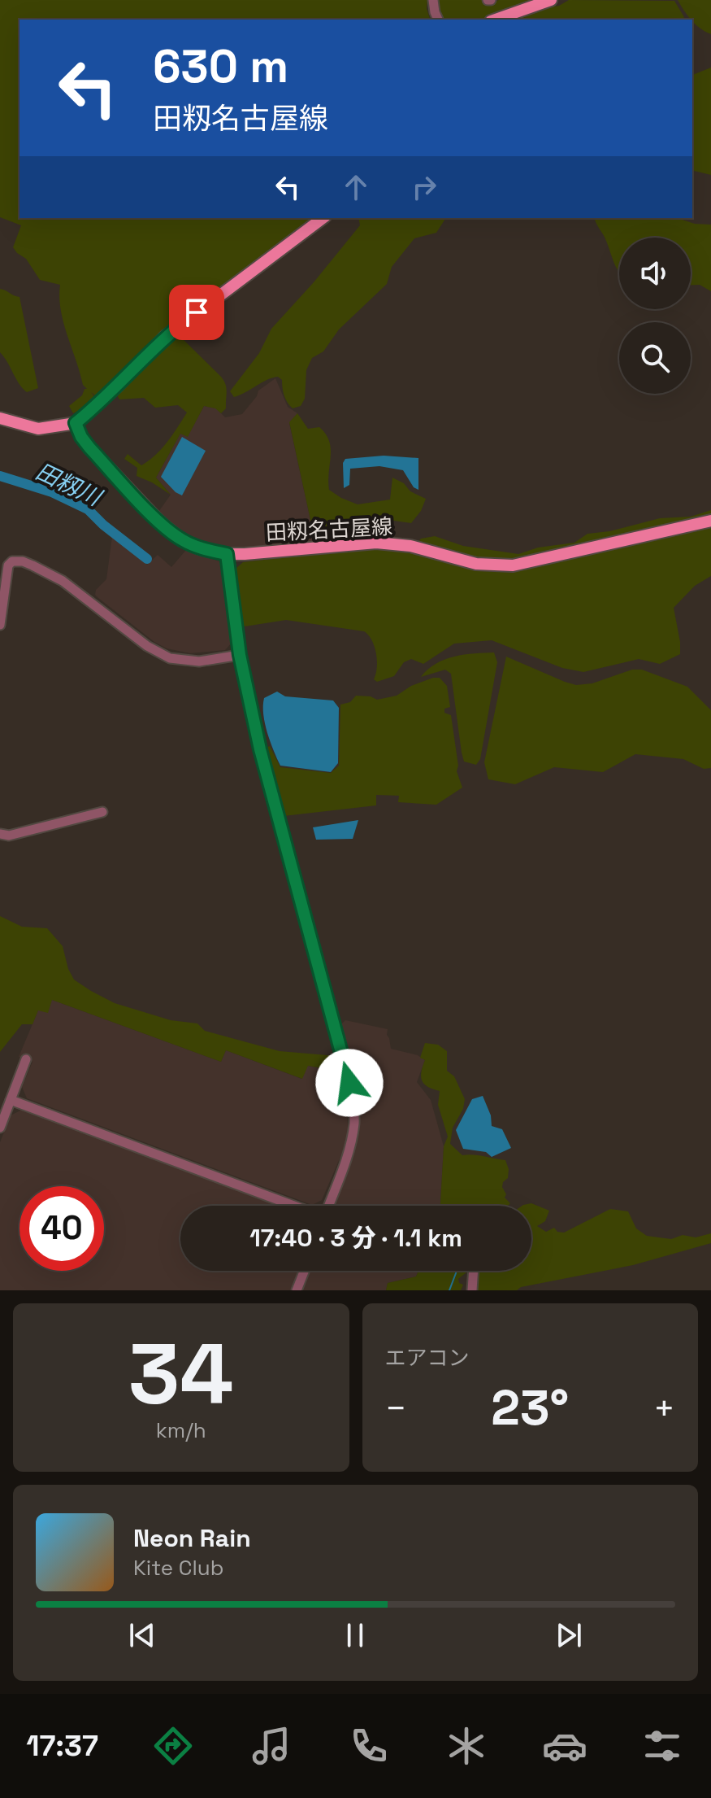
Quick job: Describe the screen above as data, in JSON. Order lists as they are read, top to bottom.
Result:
{
  "streets": {
    "main road": ["田籾名古屋線"]
  },
  "water": ["田籾川"],
  "page": {
    "turn": ["630 m", "田籾名古屋線"],
    "limit": "40",
    "trip": "17:40 · 3 分 · 1.1 km",
    "tile": [
      ["34", "km/h"],
      "エアコン"
    ],
    "heat": ["−", "23°", "+"],
    "song": ["Neon Rain", "Kite Club"],
    "tabs": "17:37"
  }
}
